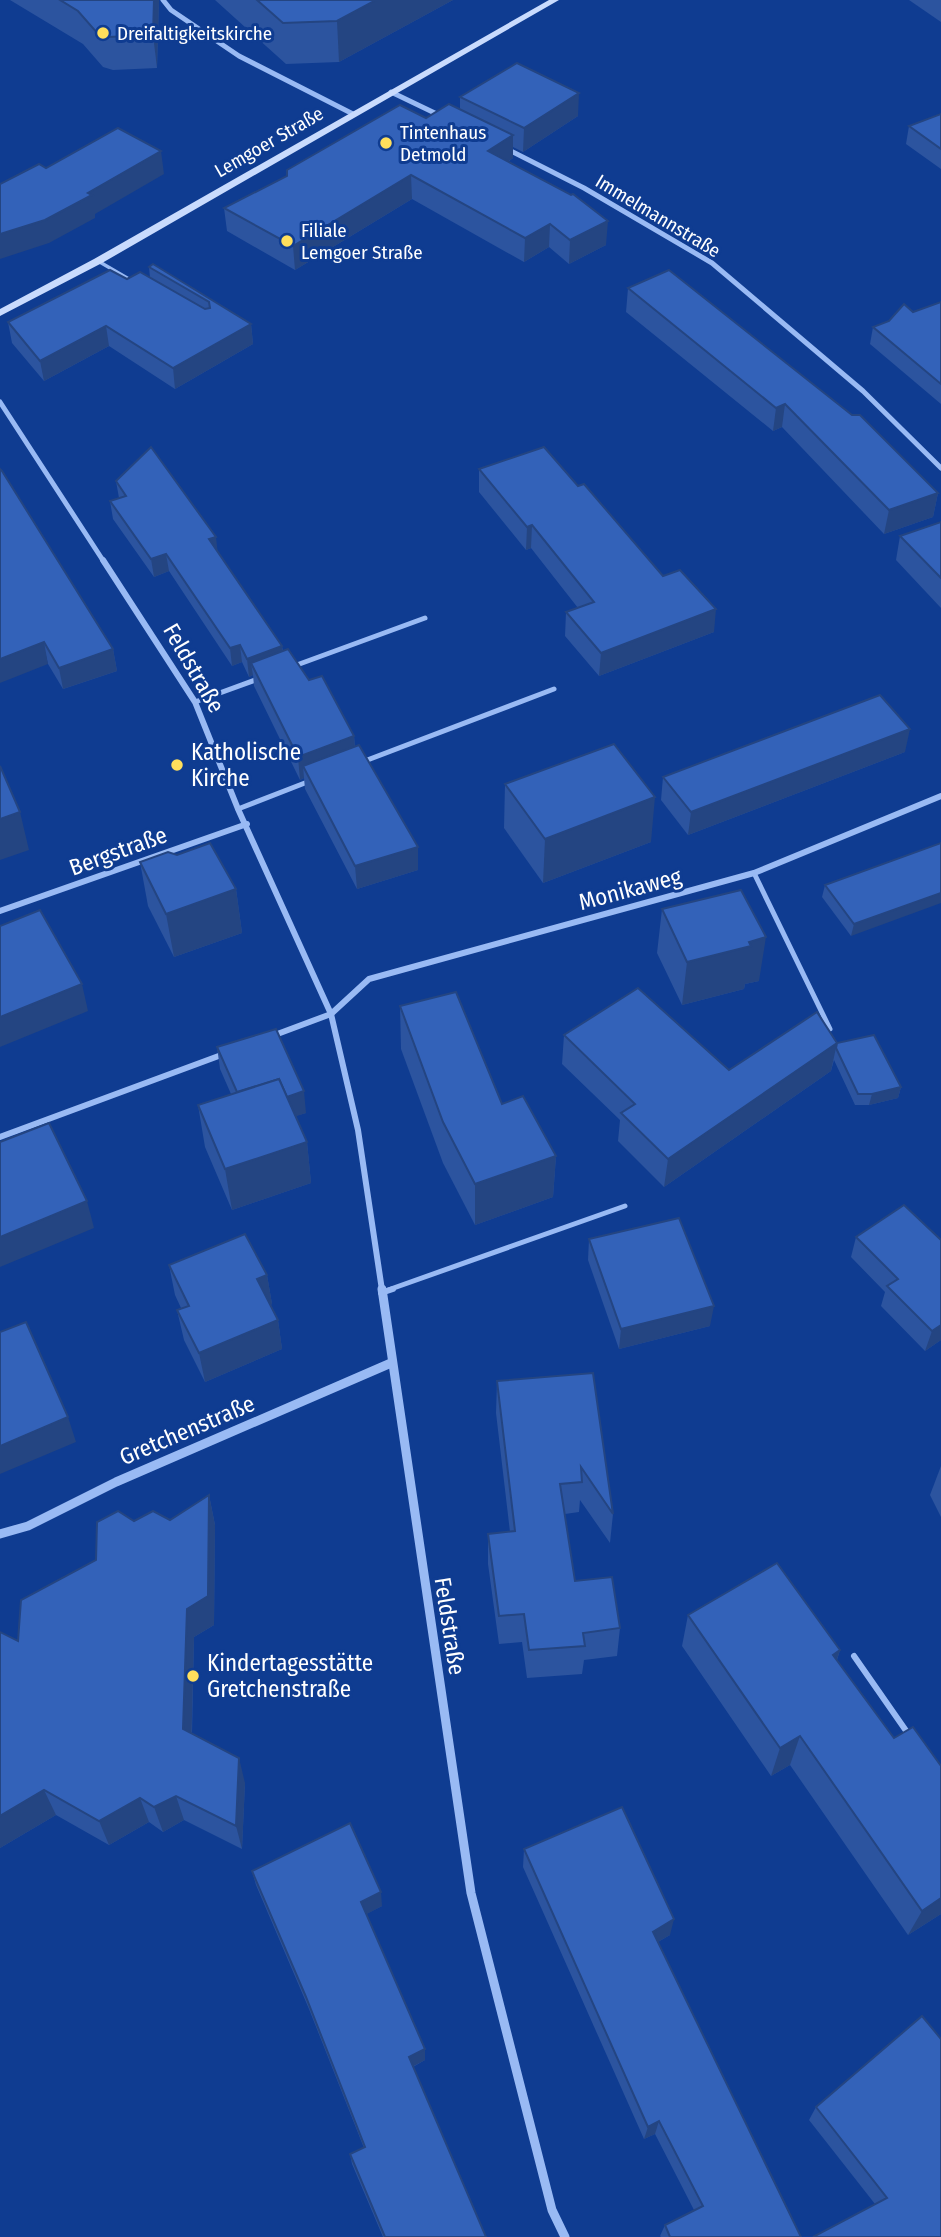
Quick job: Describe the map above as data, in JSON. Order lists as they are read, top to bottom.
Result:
{
  "streets": {
    "main road": ["Lemgoer Straße"],
    "street": [
      "Immelmannstraße",
      "Feldstraße",
      "Bergstraße",
      "Monikaweg",
      "Gretchenstraße"
    ]
  },
  "crossings": [
    ["Feldstraße", "Bergstraße"],
    ["Feldstraße", "Monikaweg"],
    ["Feldstraße", "Gretchenstraße"]
  ],
  "places": [
    "Dreifaltigkeitskirche",
    "Tintenhaus Detmold",
    "Filiale Lemgoer Straße",
    "Katholische Kirche",
    "Kindertagesstätte Gretchenstraße"
  ]
}
